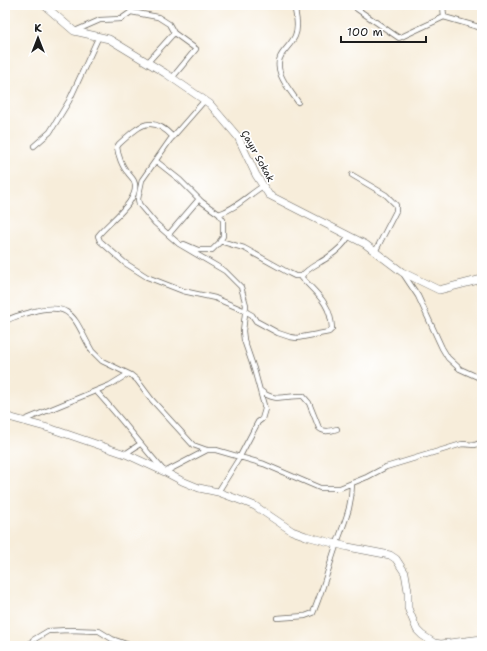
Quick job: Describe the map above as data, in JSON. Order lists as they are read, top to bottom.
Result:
{
  "streets": {
    "street": ["Çayır Sokak"]
  },
  "scale_bar": "100 m",
  "north": "top"
}
